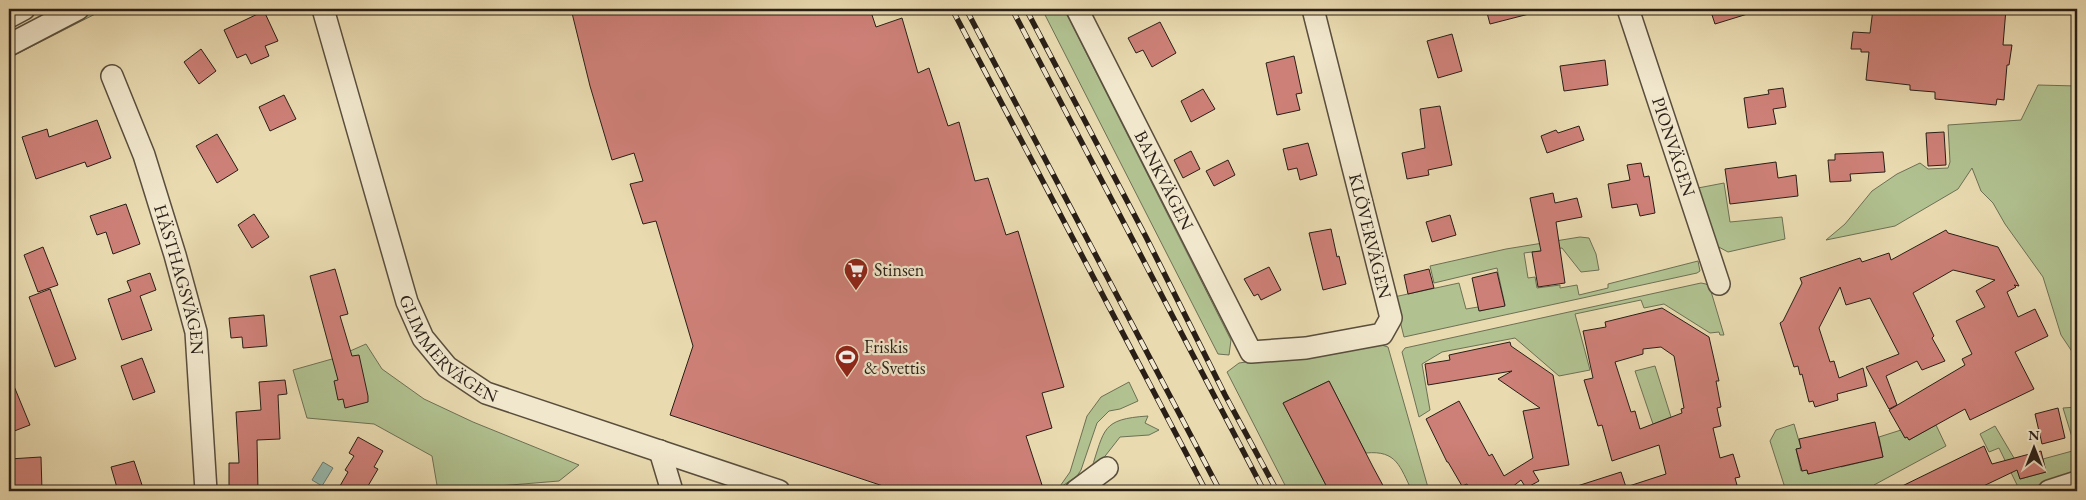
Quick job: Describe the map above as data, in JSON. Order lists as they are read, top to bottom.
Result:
{
  "streets": {
    "street": [
      "PIONVÄGEN",
      "BANKVÄGEN",
      "KLÖVERVÄGEN",
      "HÄSTHAGSVÄGEN",
      "GLIMMERVÄGEN"
    ]
  },
  "crossings": [
    ["BANKVÄGEN", "KLÖVERVÄGEN"]
  ],
  "places": {
    "supermarket": ["Stinsen"],
    "sports": ["Friskis & Svettis"]
  },
  "north": "top"
}
